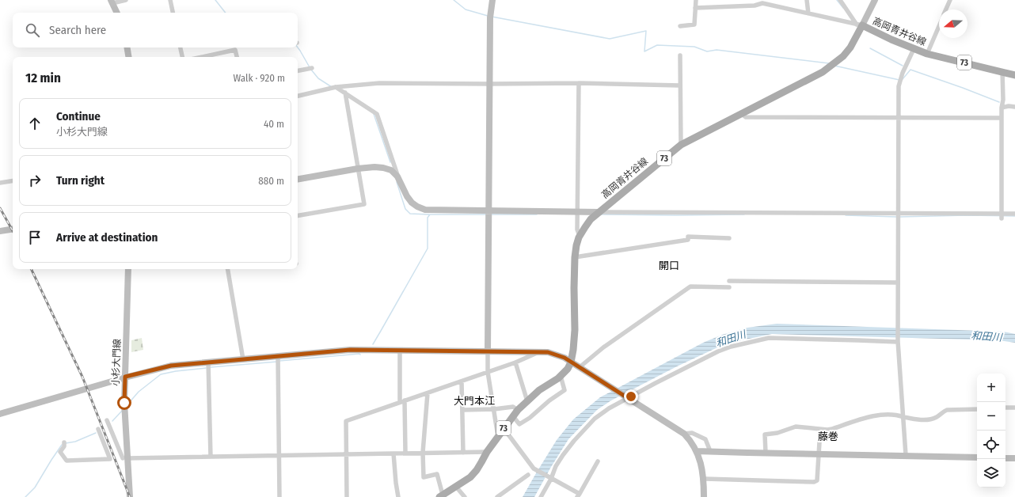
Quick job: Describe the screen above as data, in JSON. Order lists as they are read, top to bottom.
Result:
{
  "streets": {
    "main road": ["高岡青井谷線", "73"],
    "street": ["小杉大門線"]
  },
  "districts": ["開口", "大門本江", "藤巻"],
  "water": ["和田川"],
  "north": "left",
  "page": {
    "search": "Search here",
    "heading": ["12 min", "Walk · 920 m"],
    "list": [
      ["Continue", "小杉大門線", "40 m"],
      ["Turn right", "880 m"],
      "Arrive at destination"
    ],
    "map_buttons": ["+", "−"]
  }
}
